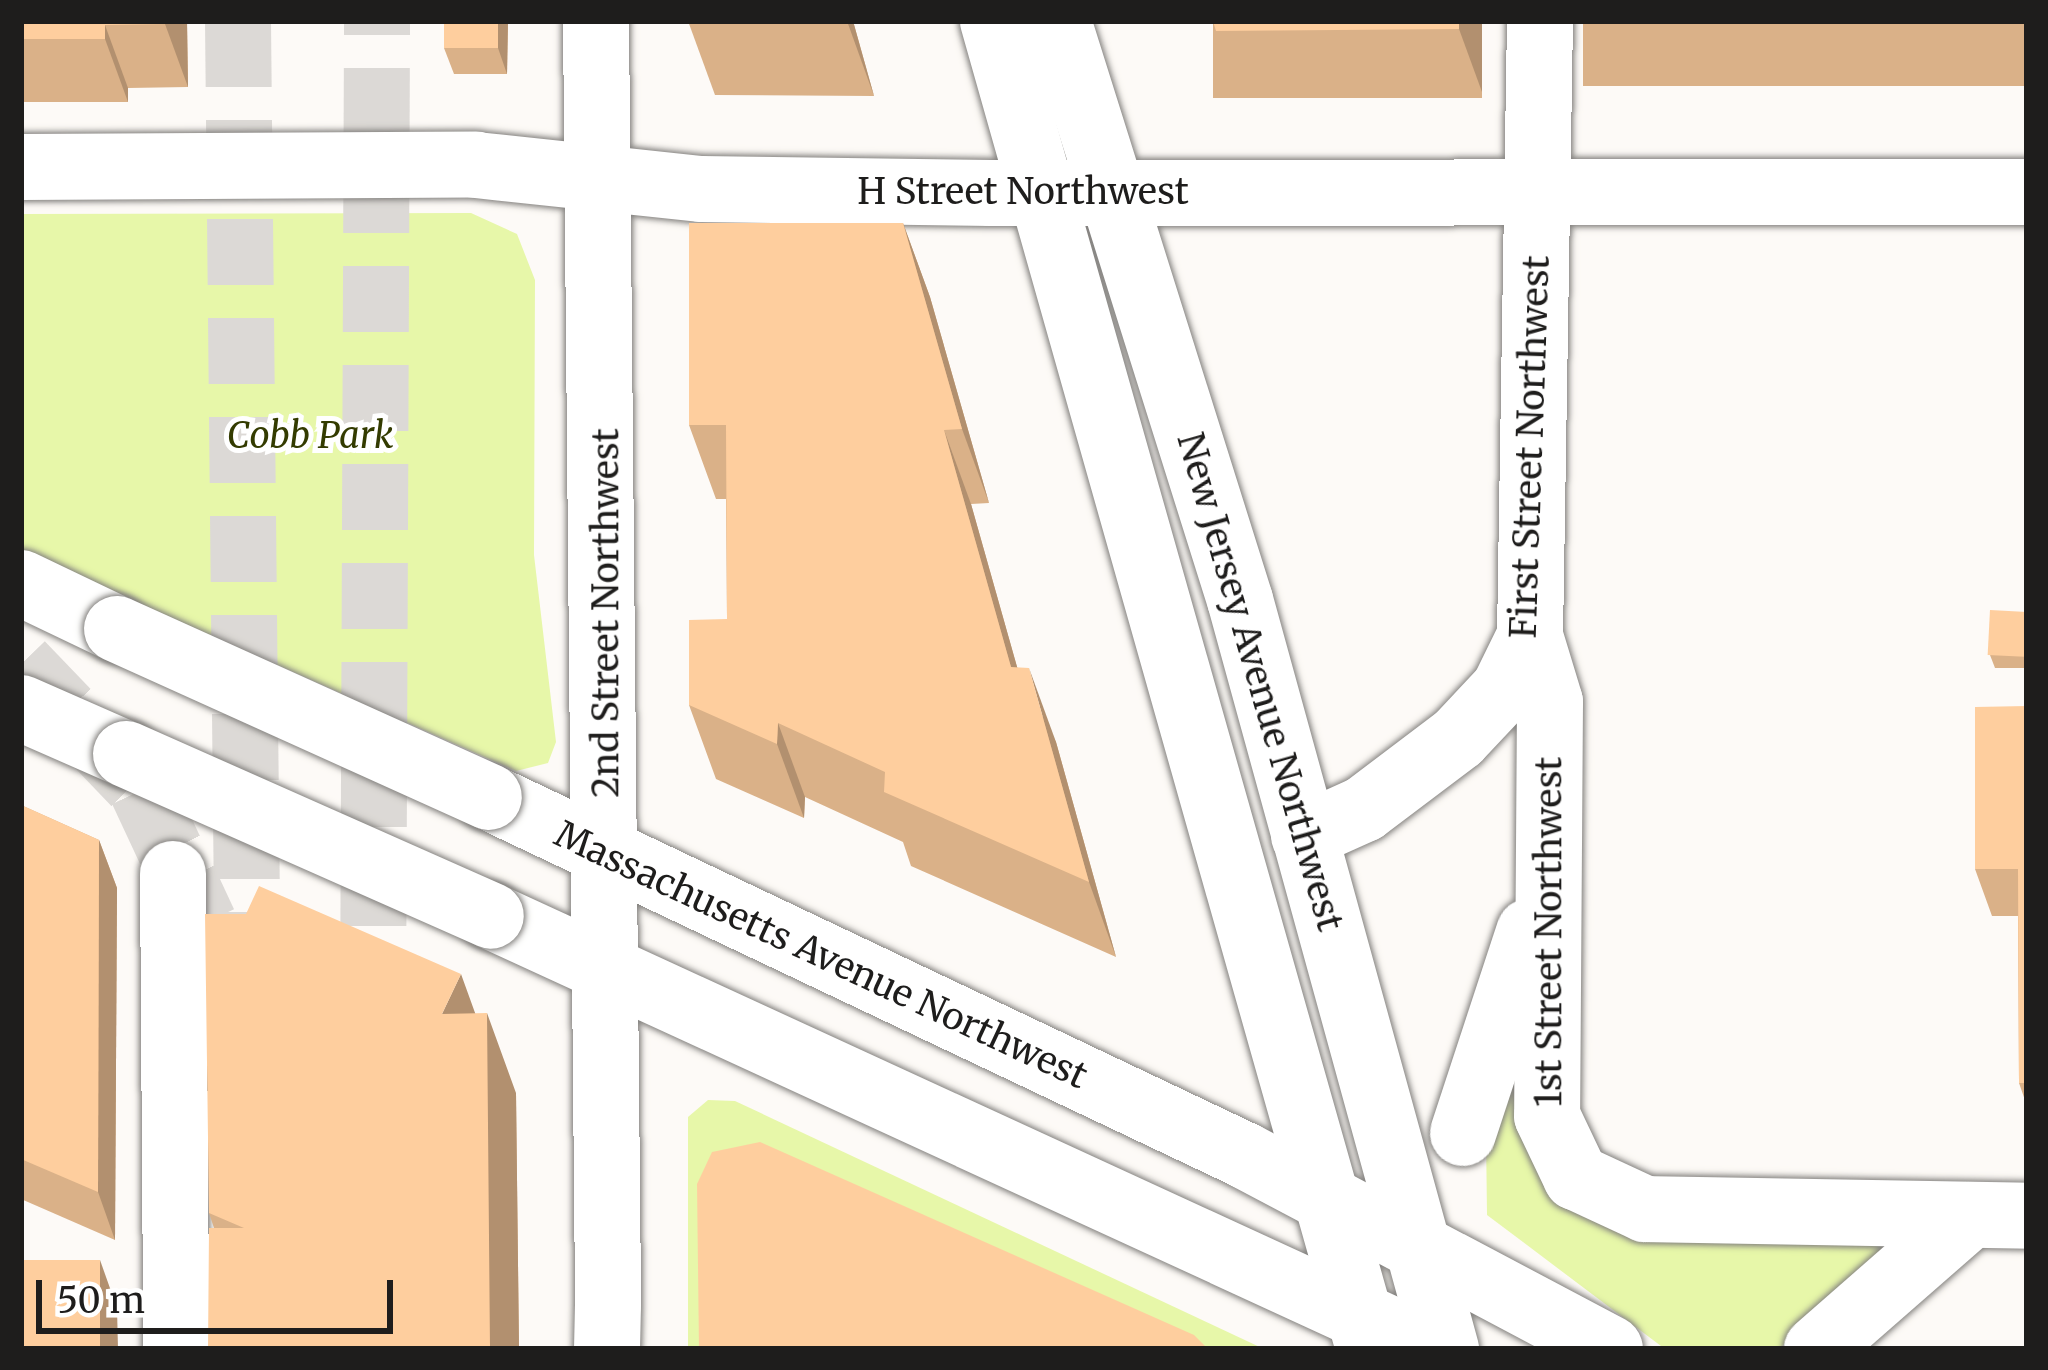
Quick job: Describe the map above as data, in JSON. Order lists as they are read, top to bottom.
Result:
{
  "streets": {
    "main road": [
      "H Street Northwest",
      "First Street Northwest",
      "2nd Street Northwest",
      "New Jersey Avenue Northwest",
      "1st Street Northwest",
      "Massachusetts Avenue Northwest"
    ]
  },
  "crossings": [
    ["H Street Northwest", "First Street Northwest"],
    ["H Street Northwest", "2nd Street Northwest"],
    ["H Street Northwest", "New Jersey Avenue Northwest"],
    ["First Street Northwest", "New Jersey Avenue Northwest"],
    ["First Street Northwest", "1st Street Northwest"],
    ["2nd Street Northwest", "Massachusetts Avenue Northwest"],
    ["New Jersey Avenue Northwest", "Massachusetts Avenue Northwest"]
  ],
  "parks": ["Cobb Park"],
  "scale_bar": "50 m"
}
